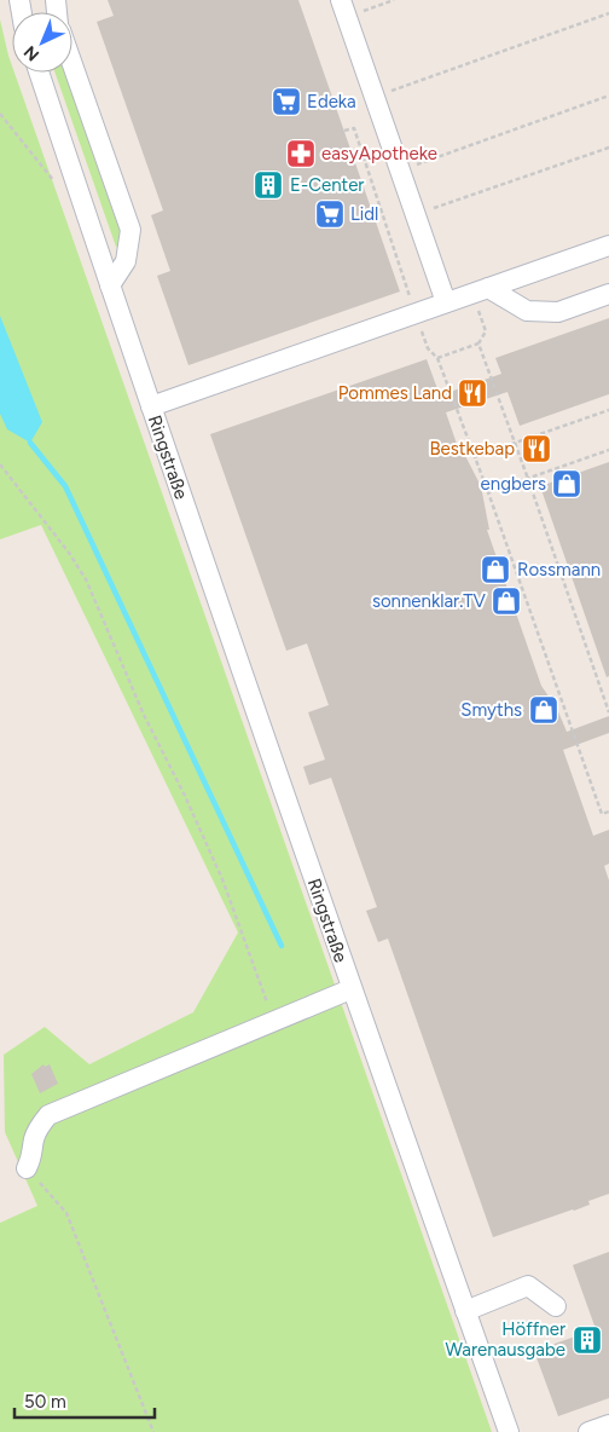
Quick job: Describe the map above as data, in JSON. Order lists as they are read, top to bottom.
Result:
{
  "streets": {
    "street": ["Ringstraße"]
  },
  "places": {
    "supermarket": ["Edeka", "Lidl"],
    "pharmacy": ["easyApotheke"],
    "building": ["E-Center", "Höffner Warenausgabe"],
    "restaurant": ["Pommes Land", "Bestkebap"],
    "shop": [
      "engbers",
      "Rossmann",
      "sonnenklar.TV",
      "Smyths"
    ]
  },
  "scale_bar": "50 m",
  "north": "bottom left"
}
